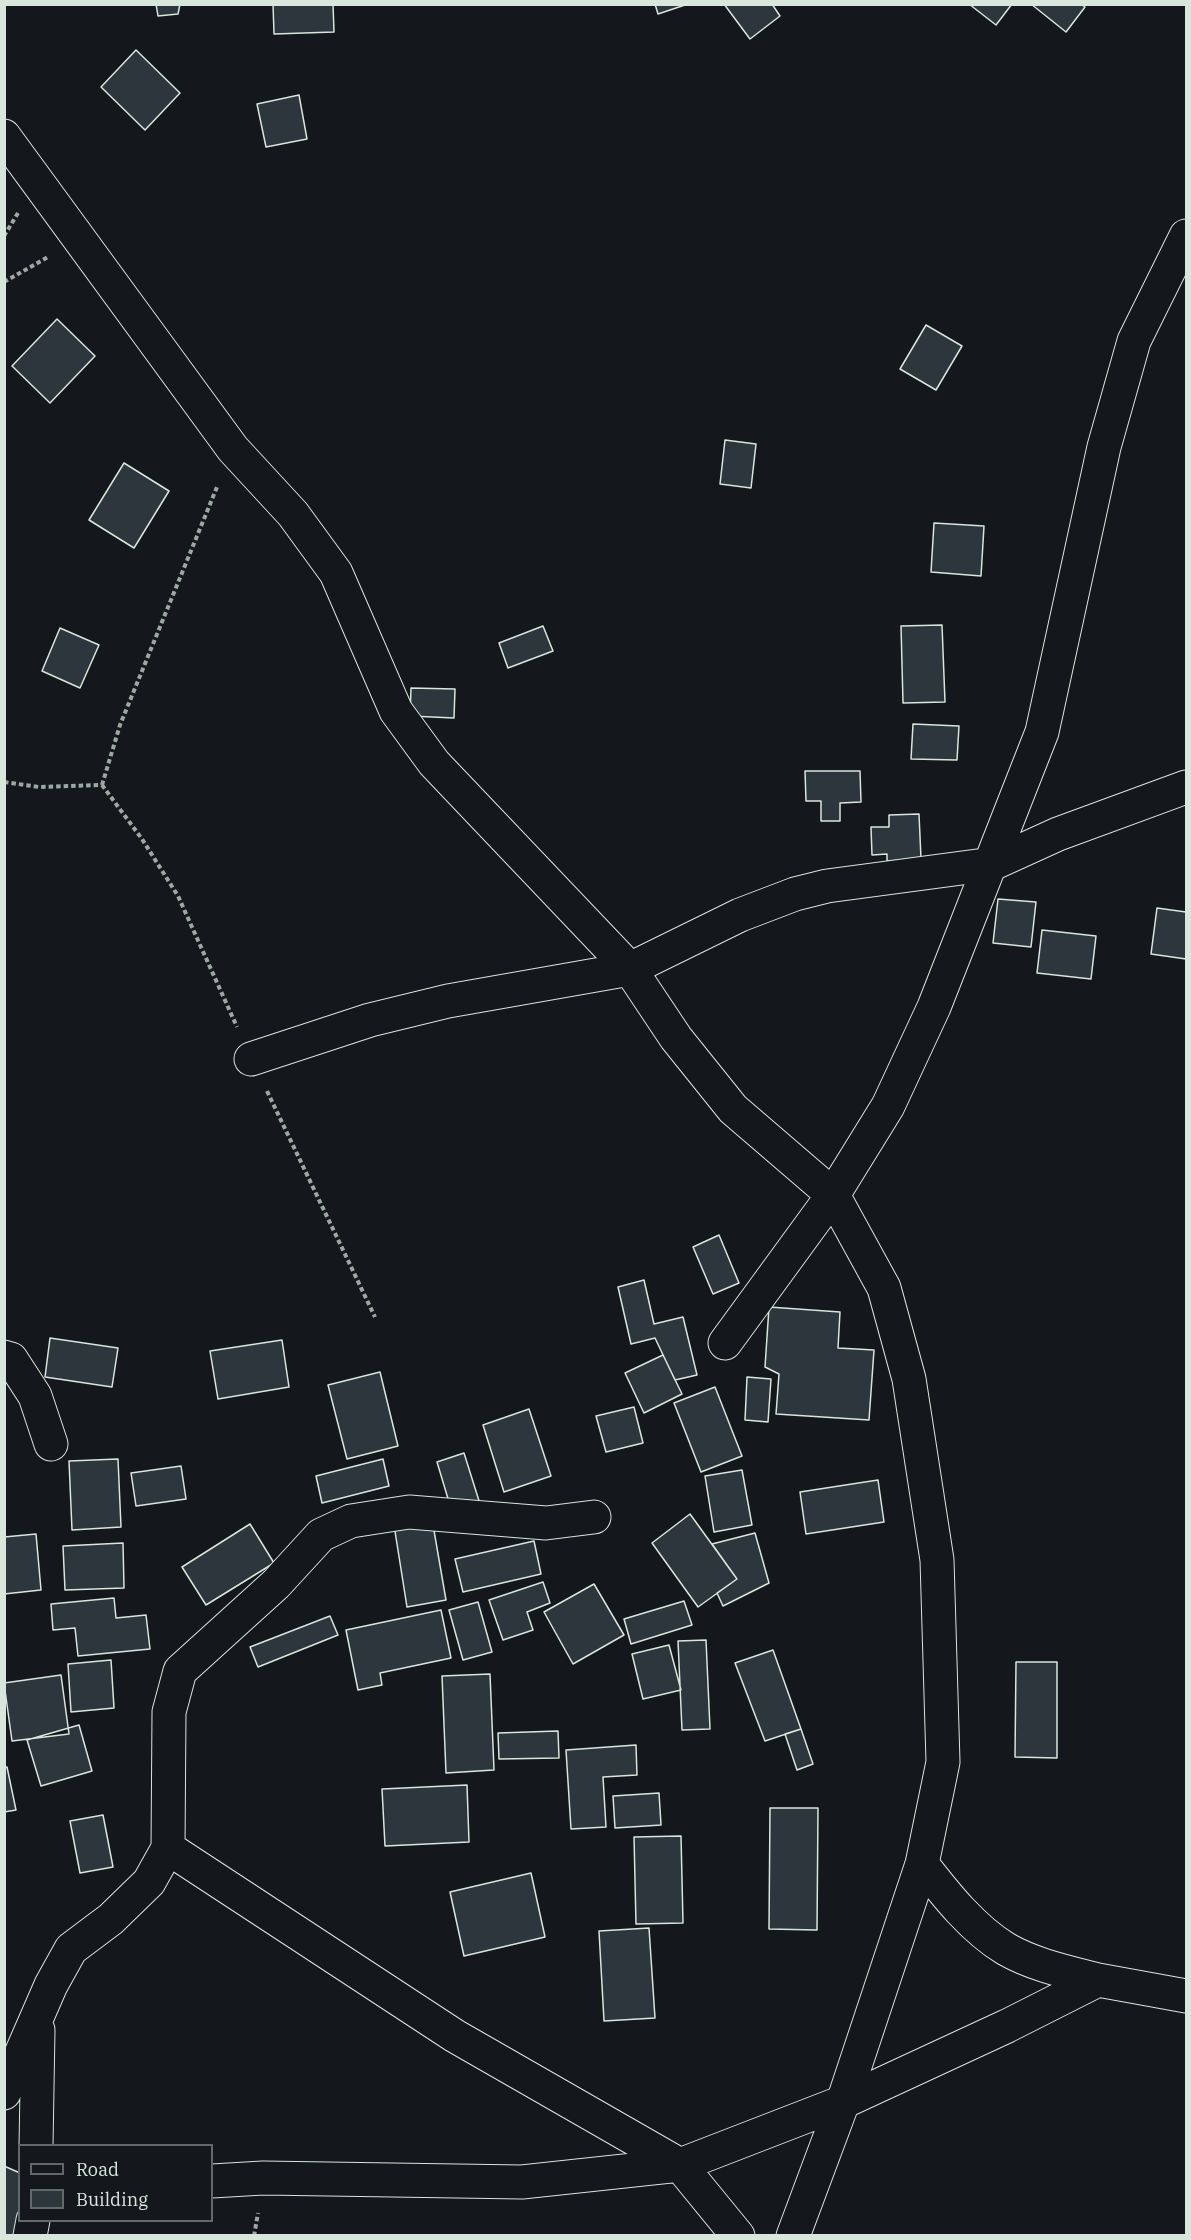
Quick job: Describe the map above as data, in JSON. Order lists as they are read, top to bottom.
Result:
{
  "legend": ["Road", "Building"]
}
